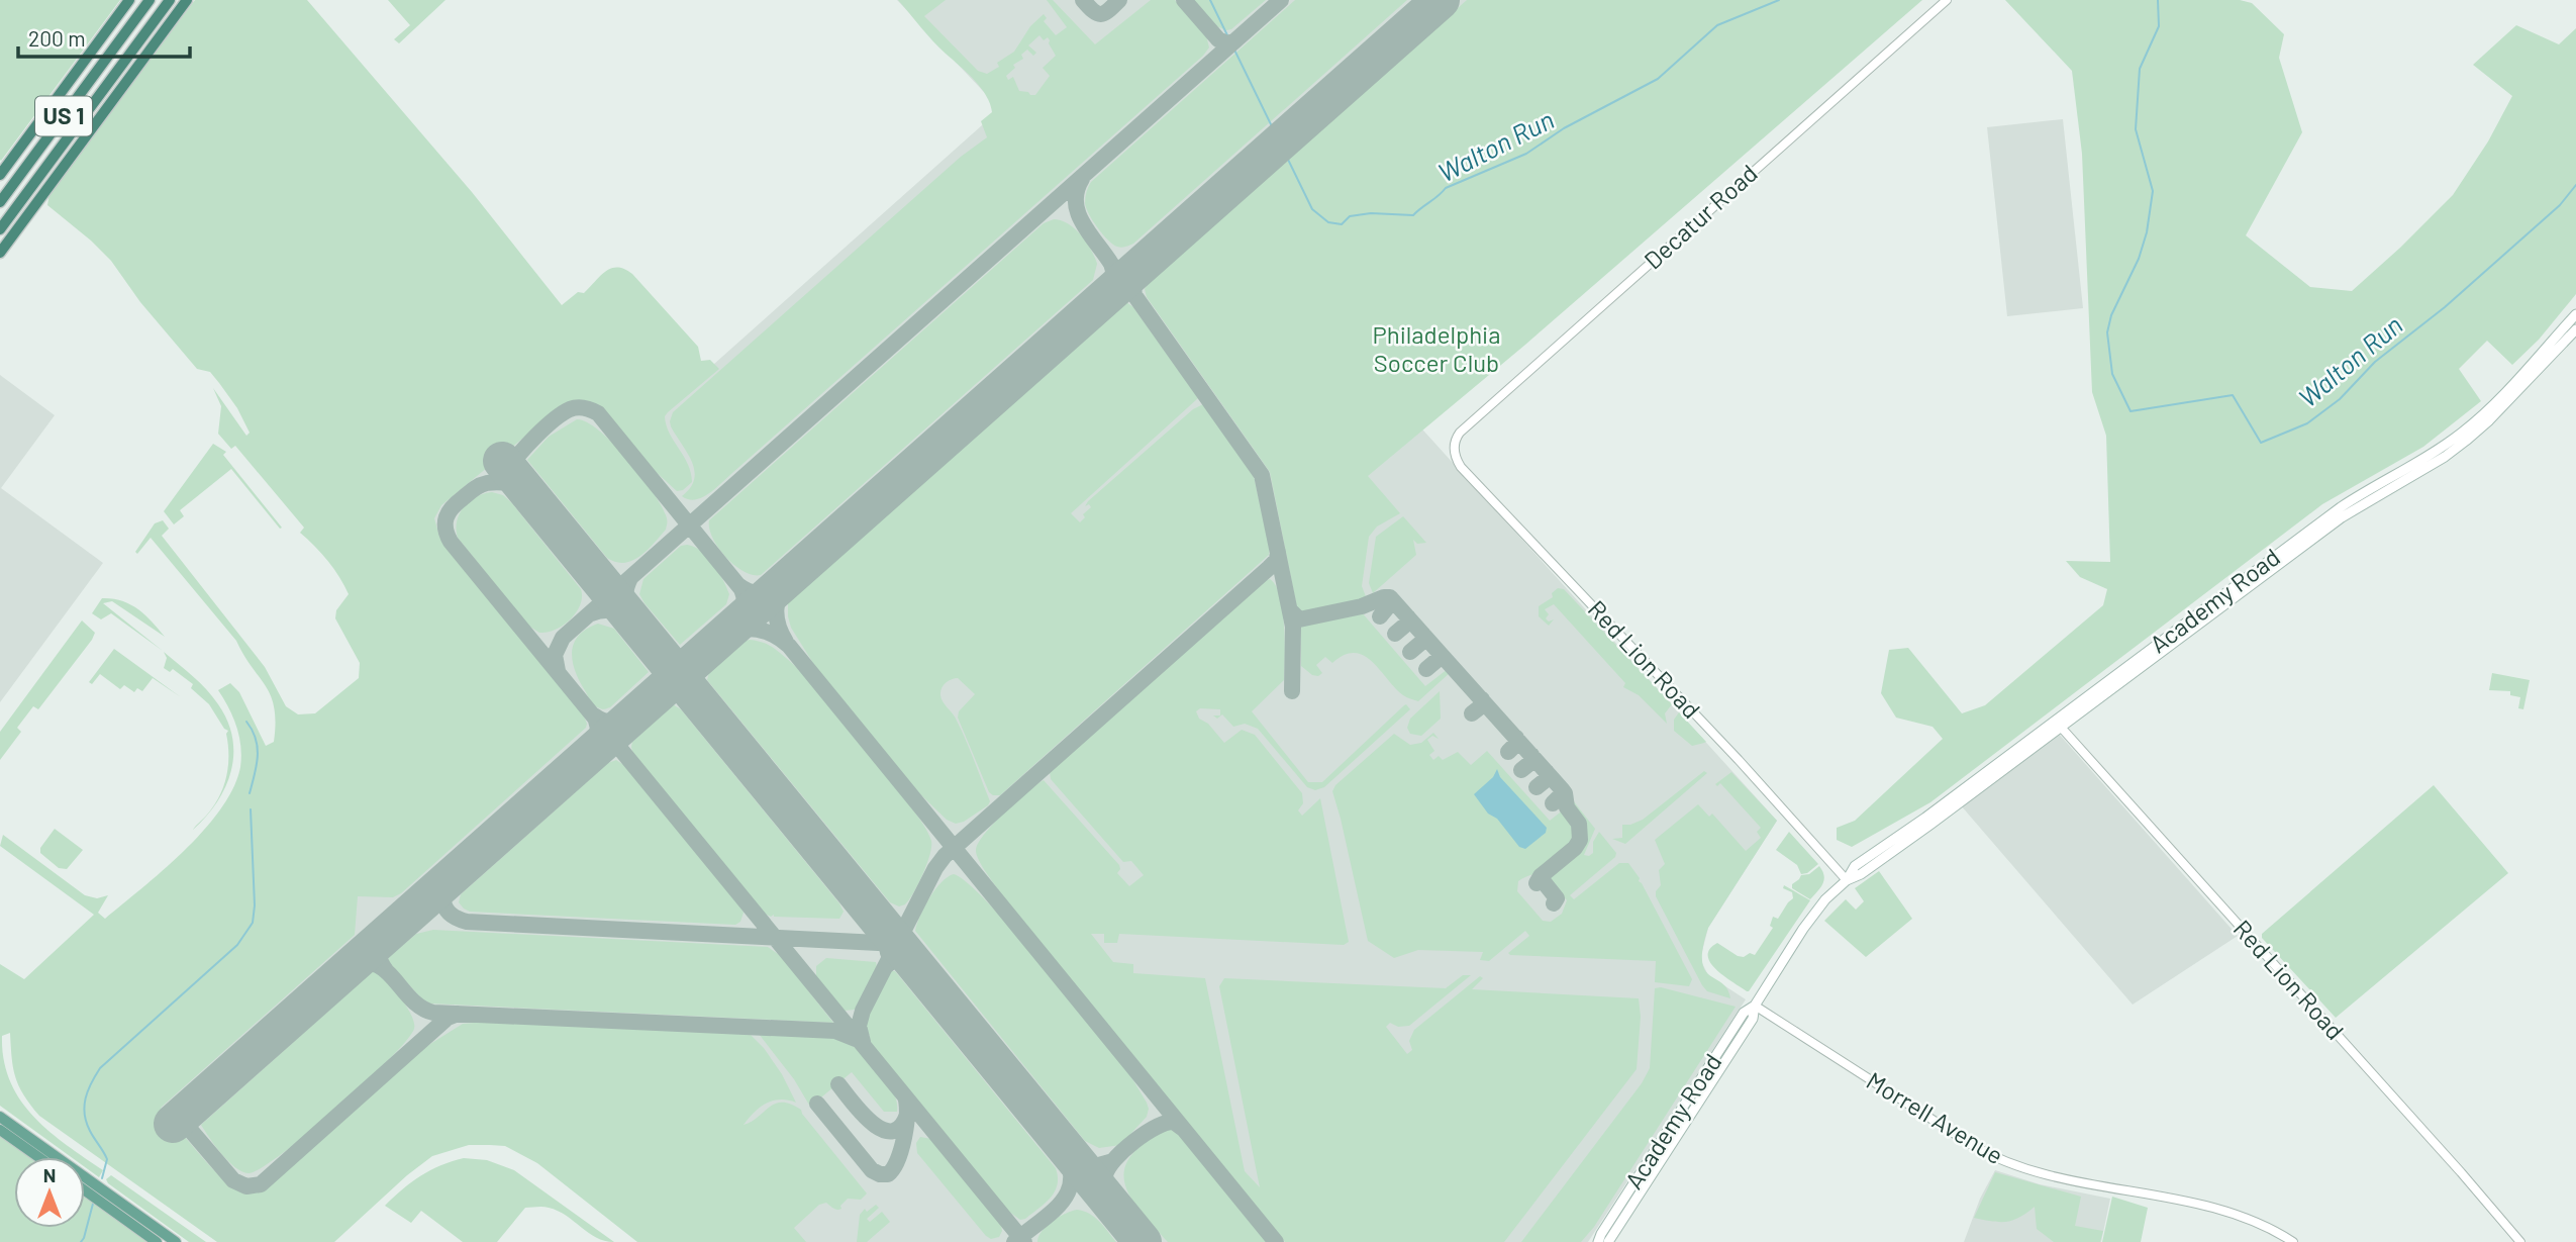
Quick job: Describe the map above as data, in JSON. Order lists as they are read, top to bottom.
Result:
{
  "streets": {
    "highway": ["US 1"],
    "main road": ["Academy Road"],
    "street": ["Decatur Road", "Red Lion Road", "Morrell Avenue"]
  },
  "crossings": [
    ["Decatur Road", "Red Lion Road"],
    ["Academy Road", "Red Lion Road"],
    ["Academy Road", "Morrell Avenue"]
  ],
  "water": ["Walton Run"],
  "parks": ["Philadelphia Soccer Club"],
  "scale_bar": "200 m",
  "north": "top"
}
